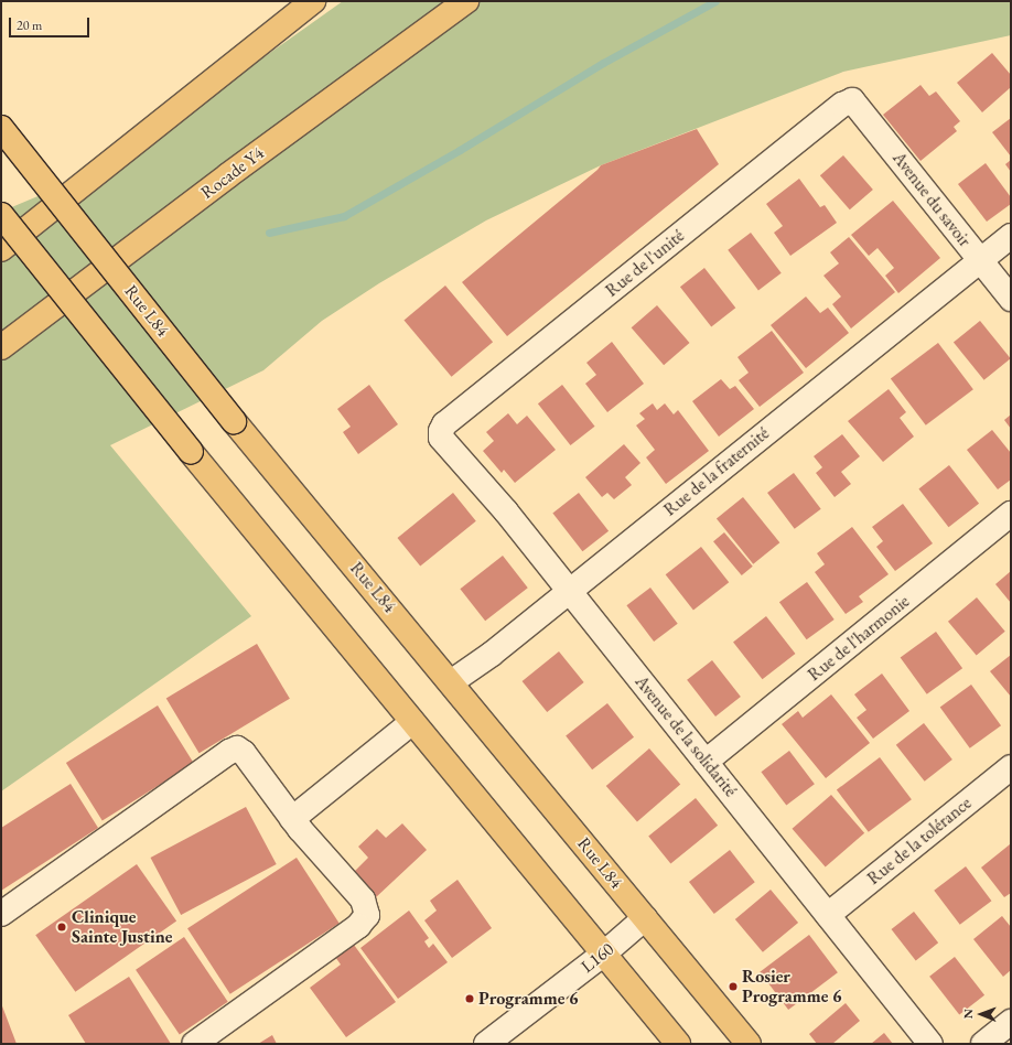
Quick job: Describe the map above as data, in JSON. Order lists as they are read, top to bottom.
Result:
{
  "streets": {
    "main road": ["Rocade Y4", "Rue L84"],
    "street": [
      "Avenue du savoir",
      "Rue de l'unité",
      "Rue de la fraternité",
      "Rue de l'harmonie",
      "Avenue de la solidarité",
      "Rue de la tolérance",
      "L160"
    ]
  },
  "crossings": [
    ["Avenue du savoir", "Rue de l'unité"],
    ["Avenue du savoir", "Rue de la fraternité"],
    ["Rue de l'unité", "Avenue de la solidarité"],
    ["Rue L84", "Rue de la fraternité"],
    ["Rue L84", "L160"],
    ["Rue de la fraternité", "Avenue de la solidarité"],
    ["Rue de l'harmonie", "Avenue de la solidarité"],
    ["Avenue de la solidarité", "Rue de la tolérance"]
  ],
  "places": ["Clinique Sainte Justine", "Rosier Programme 6", "Programme 6"],
  "scale_bar": "20 m",
  "north": "left"
}
